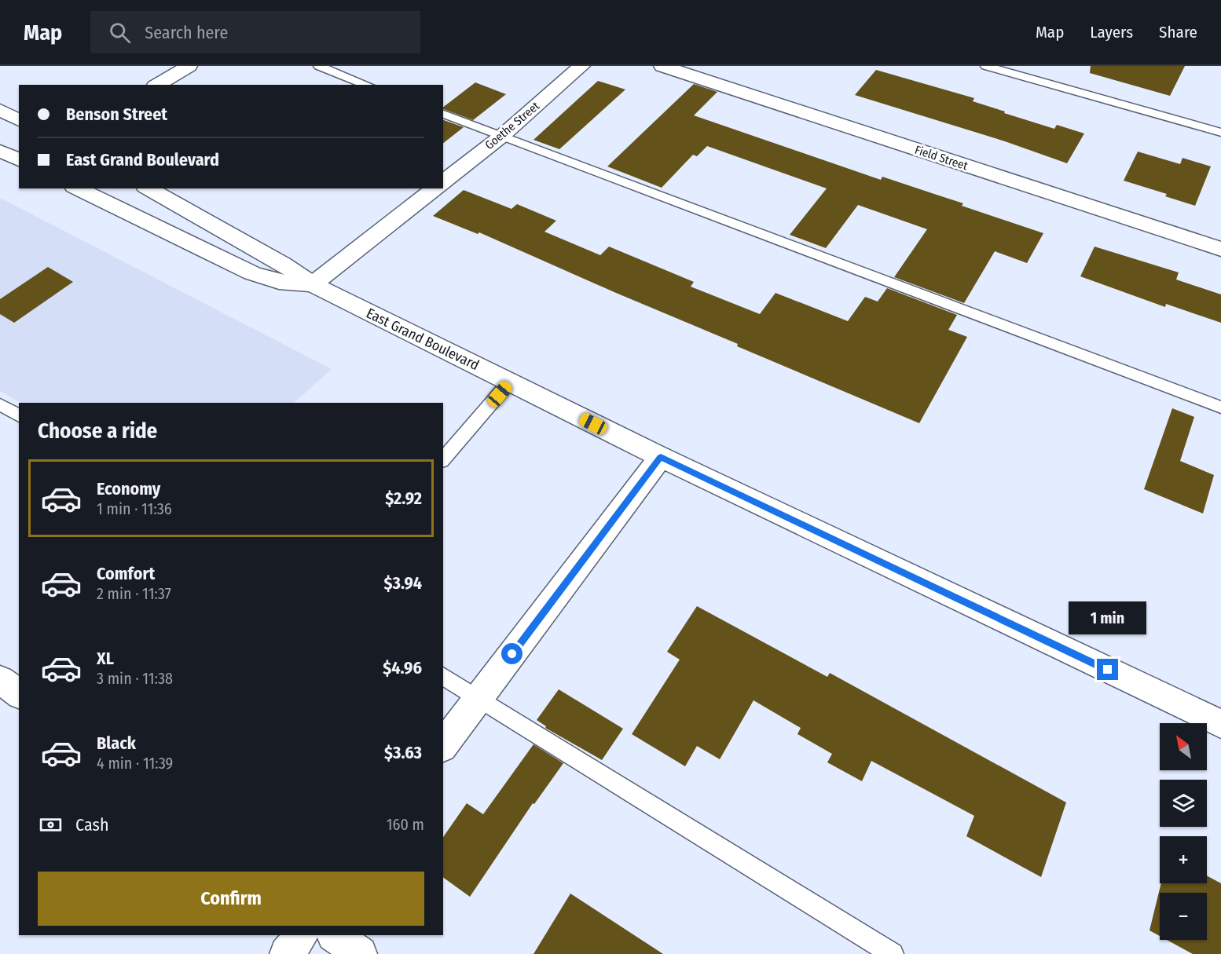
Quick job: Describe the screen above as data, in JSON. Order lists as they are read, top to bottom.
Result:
{
  "streets": {
    "street": ["Goethe Street", "Field Street", "East Grand Boulevard"]
  },
  "north": "top left",
  "page": {
    "header": "Map",
    "search": "Search here",
    "nav": ["Map", "Layers", "Share"],
    "banner": ["Benson Street", "East Grand Boulevard"],
    "heading": "Choose a ride",
    "list": [
      {
        "name": "Economy",
        "note": "1 min · 11:36",
        "value": "$2.92"
      },
      {
        "name": "Comfort",
        "note": "2 min · 11:37",
        "value": "$3.94"
      },
      {
        "name": "XL",
        "note": "3 min · 11:38",
        "value": "$4.96"
      },
      {
        "name": "Black",
        "note": "4 min · 11:39",
        "value": "$3.63"
      }
    ],
    "bubble": "1 min",
    "map_buttons": ["+", "−"],
    "pay": ["Cash", "160 m"],
    "buttons": "Confirm"
  }
}
